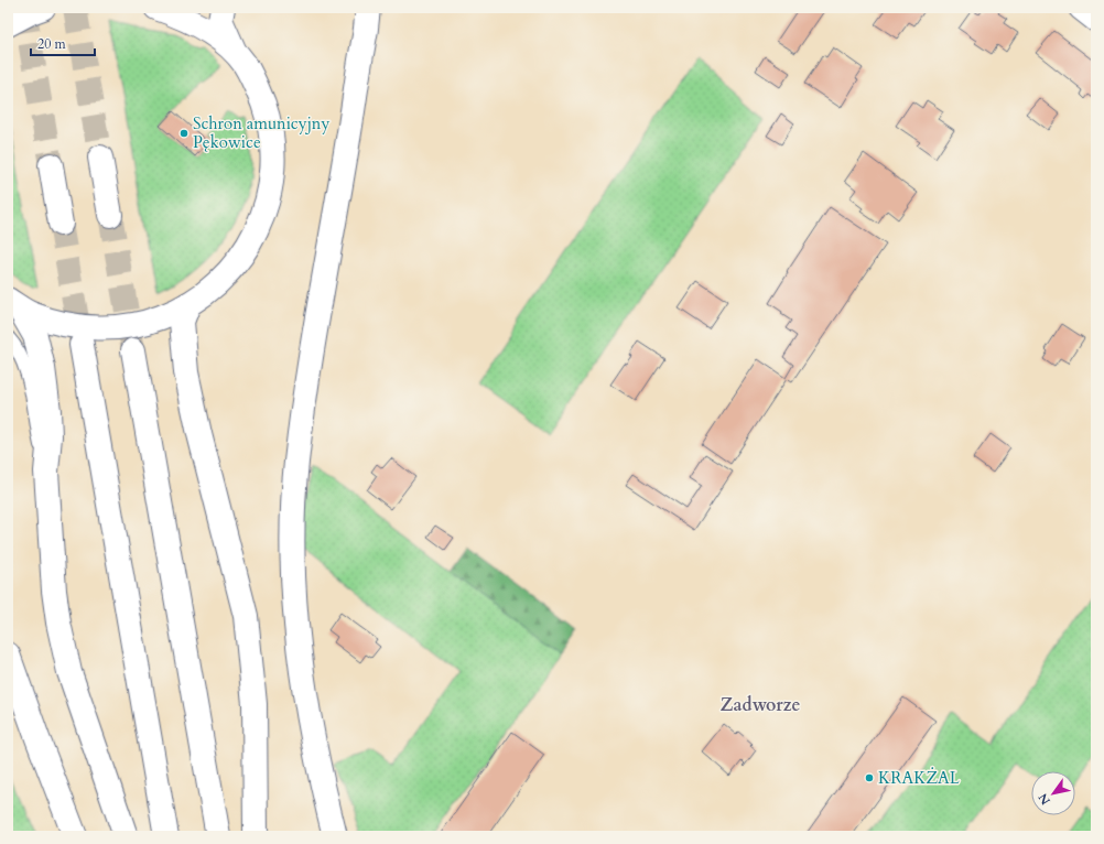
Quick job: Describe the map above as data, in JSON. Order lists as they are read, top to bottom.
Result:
{
  "districts": ["Zadworze"],
  "places": ["Schron amunicyjny Pękowice", "KRAKŻAL"],
  "scale_bar": "20 m",
  "north": "bottom left"
}
